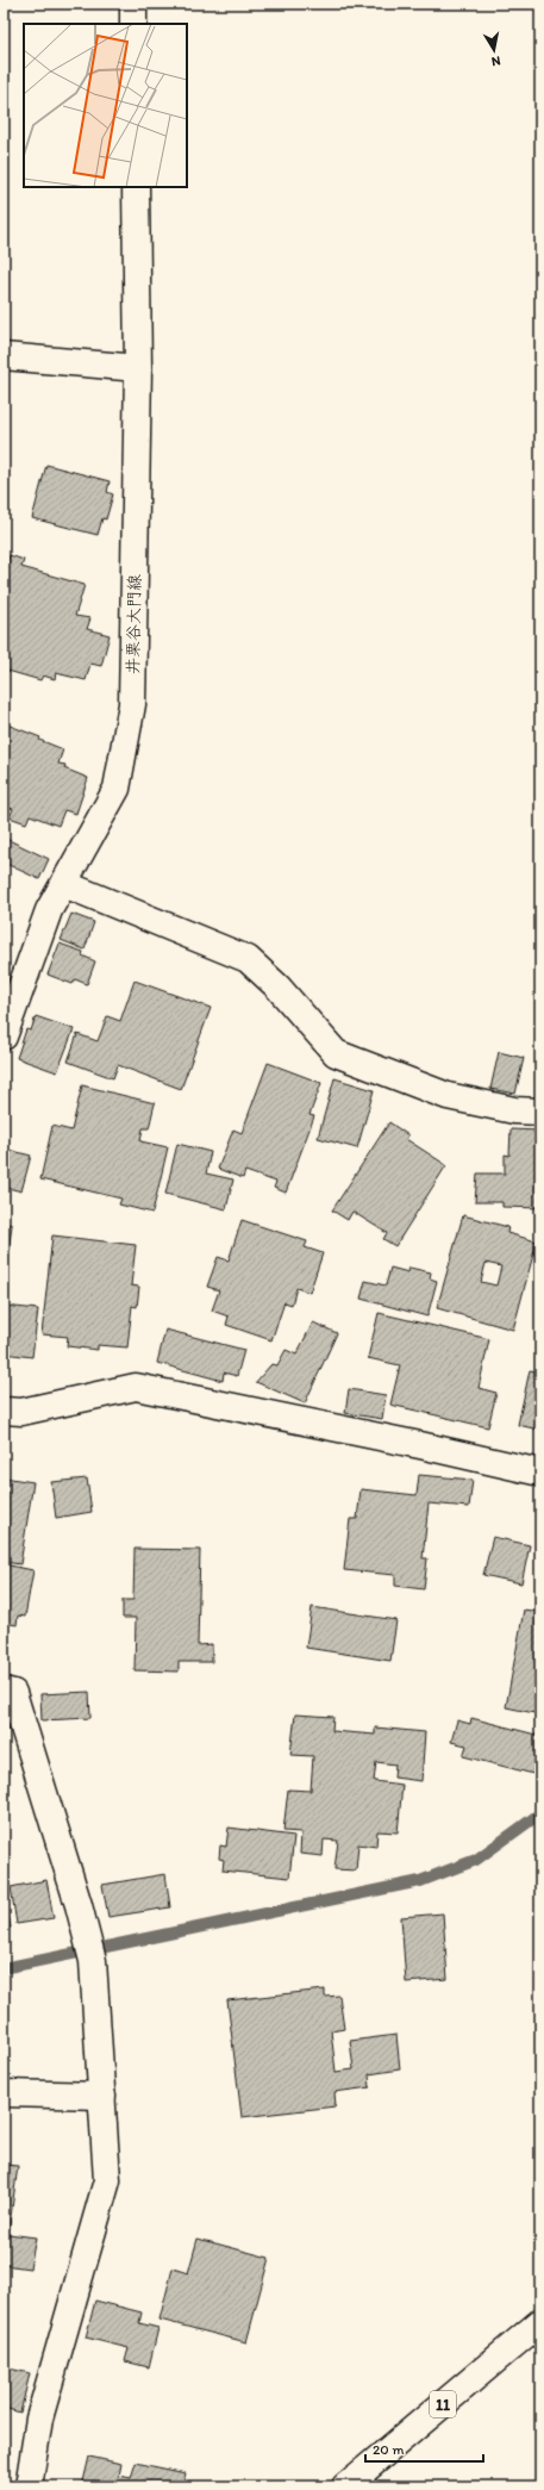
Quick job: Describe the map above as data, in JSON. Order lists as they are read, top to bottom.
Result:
{
  "streets": {
    "street": ["井栗谷大門線", "11"]
  },
  "scale_bar": "20 m",
  "north": "bottom"
}
